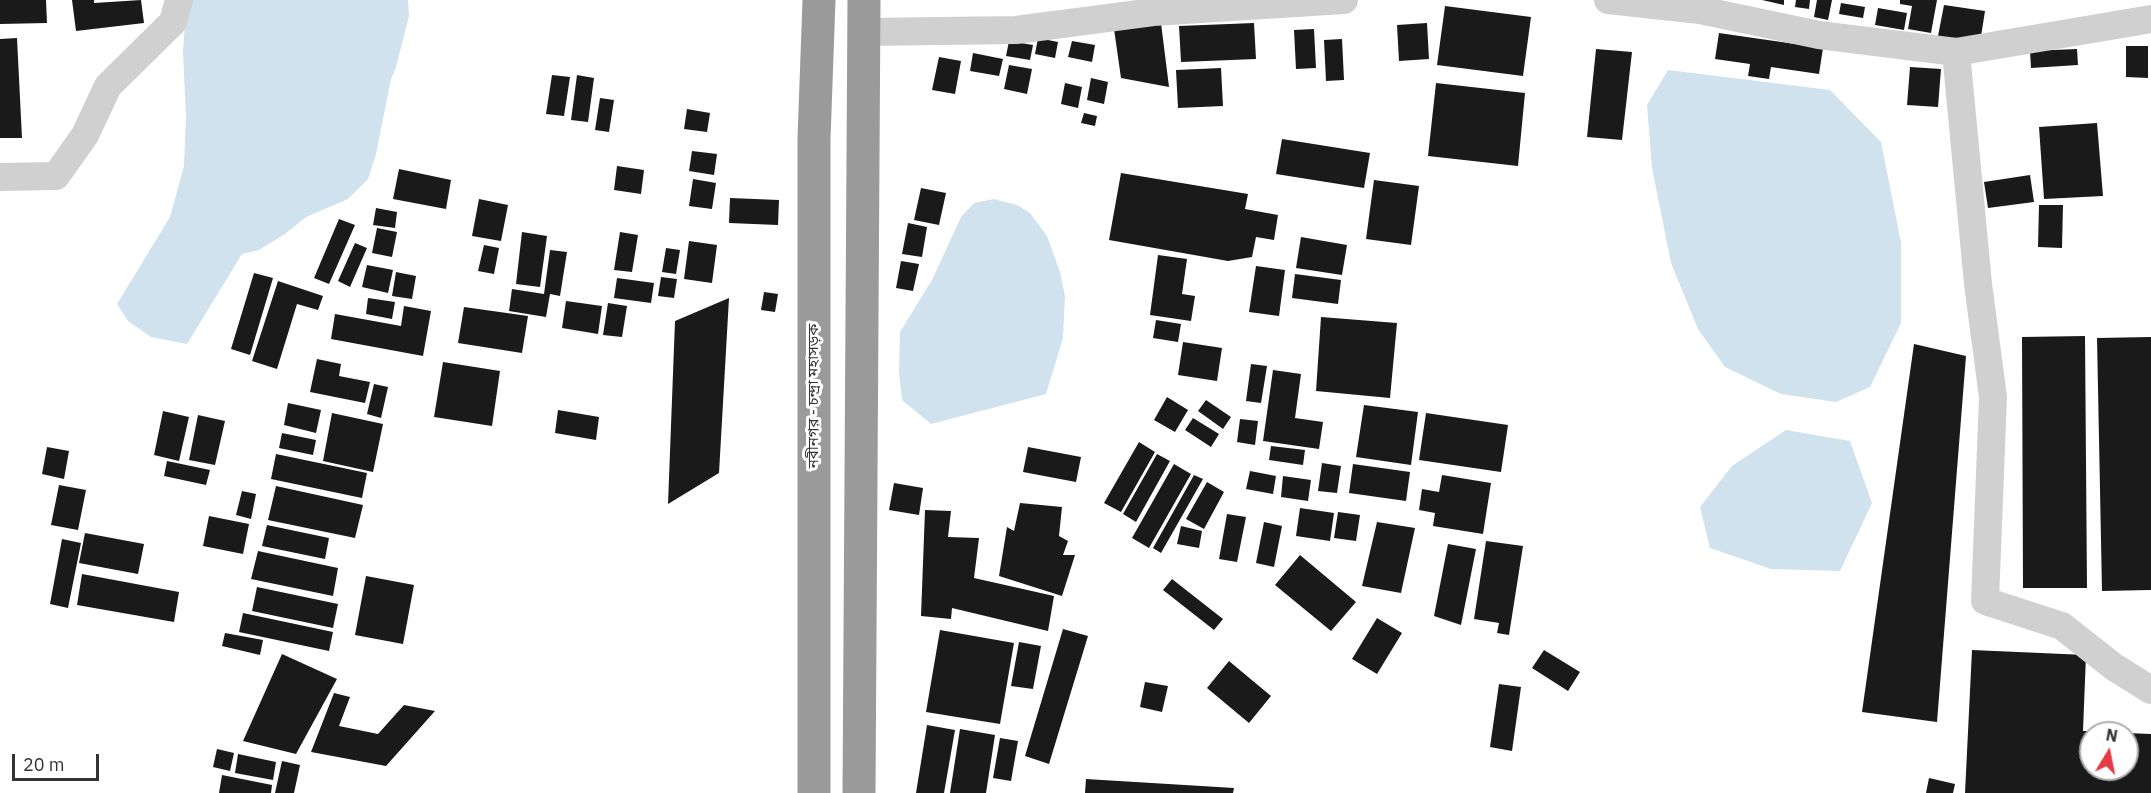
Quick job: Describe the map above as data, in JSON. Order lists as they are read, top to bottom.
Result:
{
  "streets": {
    "highway": ["নবীনগর - চন্দ্রা মহাসড়ক"]
  },
  "scale_bar": "20 m",
  "north": "top"
}
